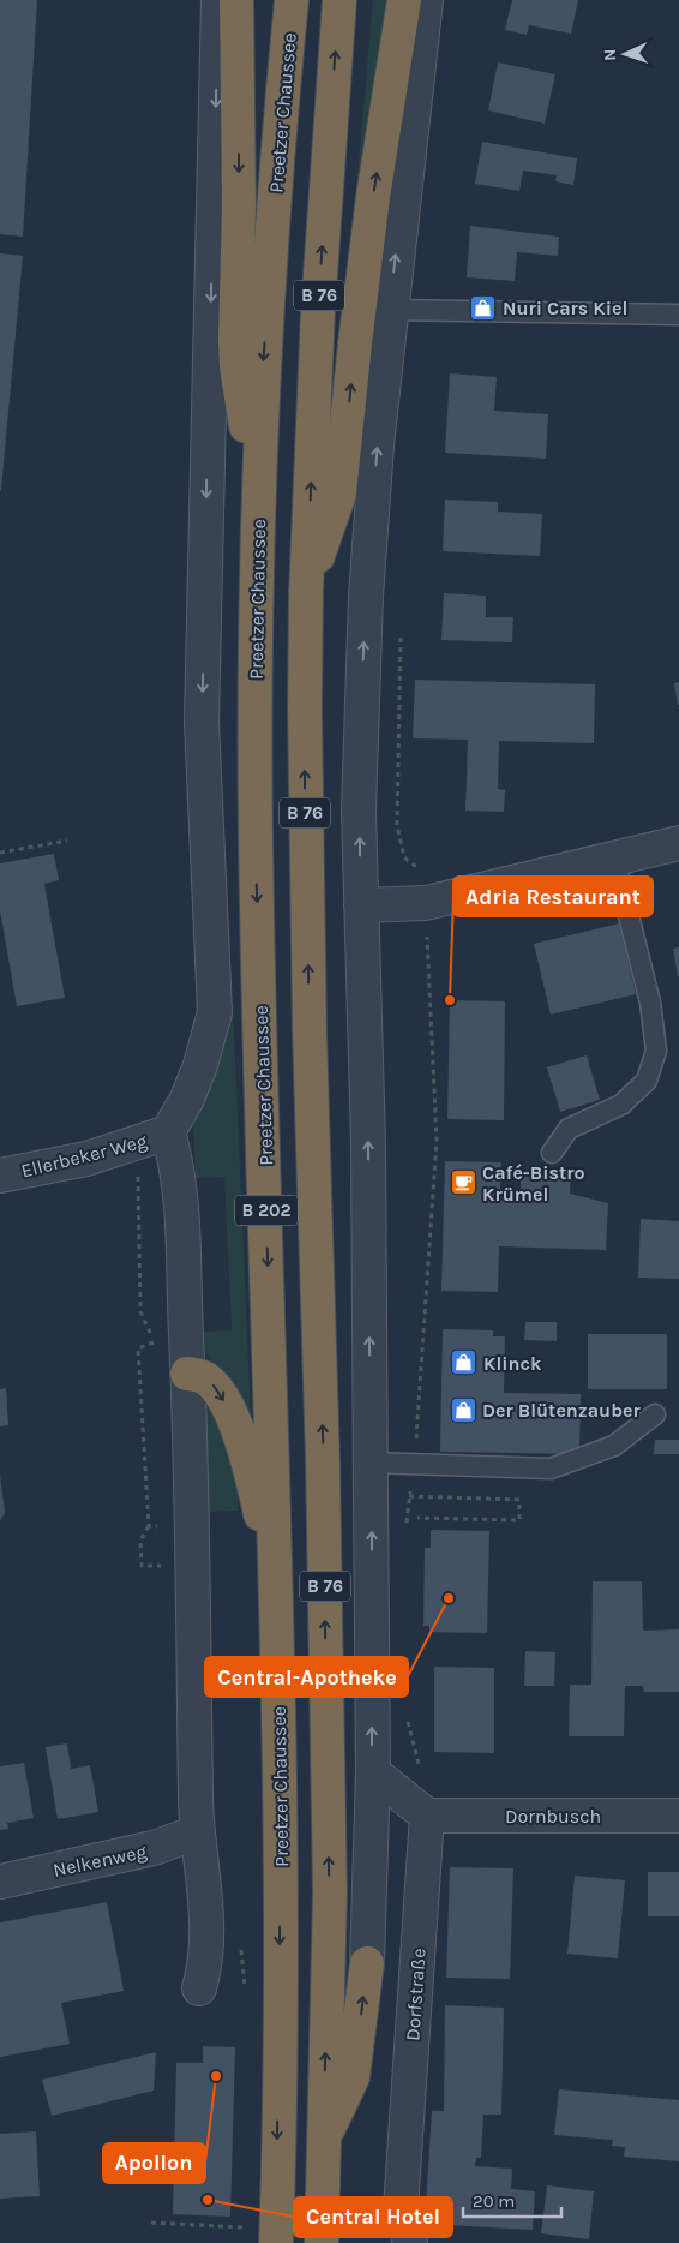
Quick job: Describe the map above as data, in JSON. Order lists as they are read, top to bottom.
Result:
{
  "streets": {
    "highway": ["Preetzer Chaussee", "B 76", "B 202"],
    "street": [
      "Ellerbeker Weg",
      "Dornbusch",
      "Nelkenweg",
      "Dorfstraße"
    ]
  },
  "crossings": [
    ["Dornbusch", "Dorfstraße"]
  ],
  "places": {
    "shop": ["Nuri Cars Kiel", "Klinck", "Der Blütenzauber"],
    "other": [
      "Adria Restaurant",
      "Central-Apotheke",
      "Apollon",
      "Central Hotel"
    ],
    "cafe": ["Café-Bistro Krümel"]
  },
  "scale_bar": "20 m",
  "north": "left"
}
